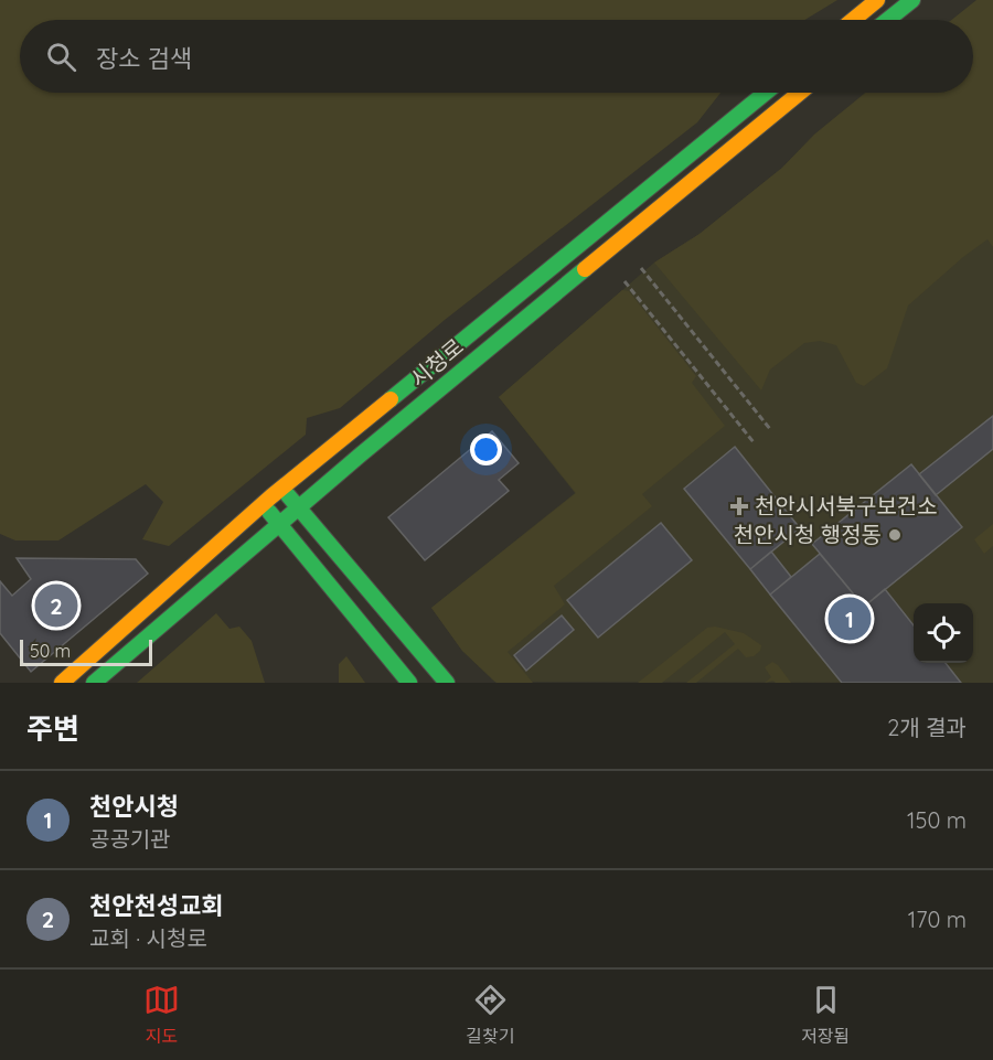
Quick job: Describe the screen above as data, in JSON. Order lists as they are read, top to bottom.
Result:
{
  "streets": {
    "street": ["시청로"]
  },
  "places": {
    "health": ["천안시서북구보건소"],
    "other": ["천안시청 행정동"]
  },
  "scale_bar": "50 m",
  "page": {
    "search": "장소 검색",
    "pins": ["2", "1"],
    "scale": "50 m",
    "heading": ["주변", "2개 결과"],
    "list": [
      {
        "mark": "1",
        "name": "천안시청",
        "note": "공공기관",
        "value": "150 m"
      },
      {
        "mark": "2",
        "name": "천안천성교회",
        "note": "교회 · 시청로",
        "value": "170 m"
      }
    ],
    "nav": ["지도", "길찾기", "저장됨"]
  }
}
